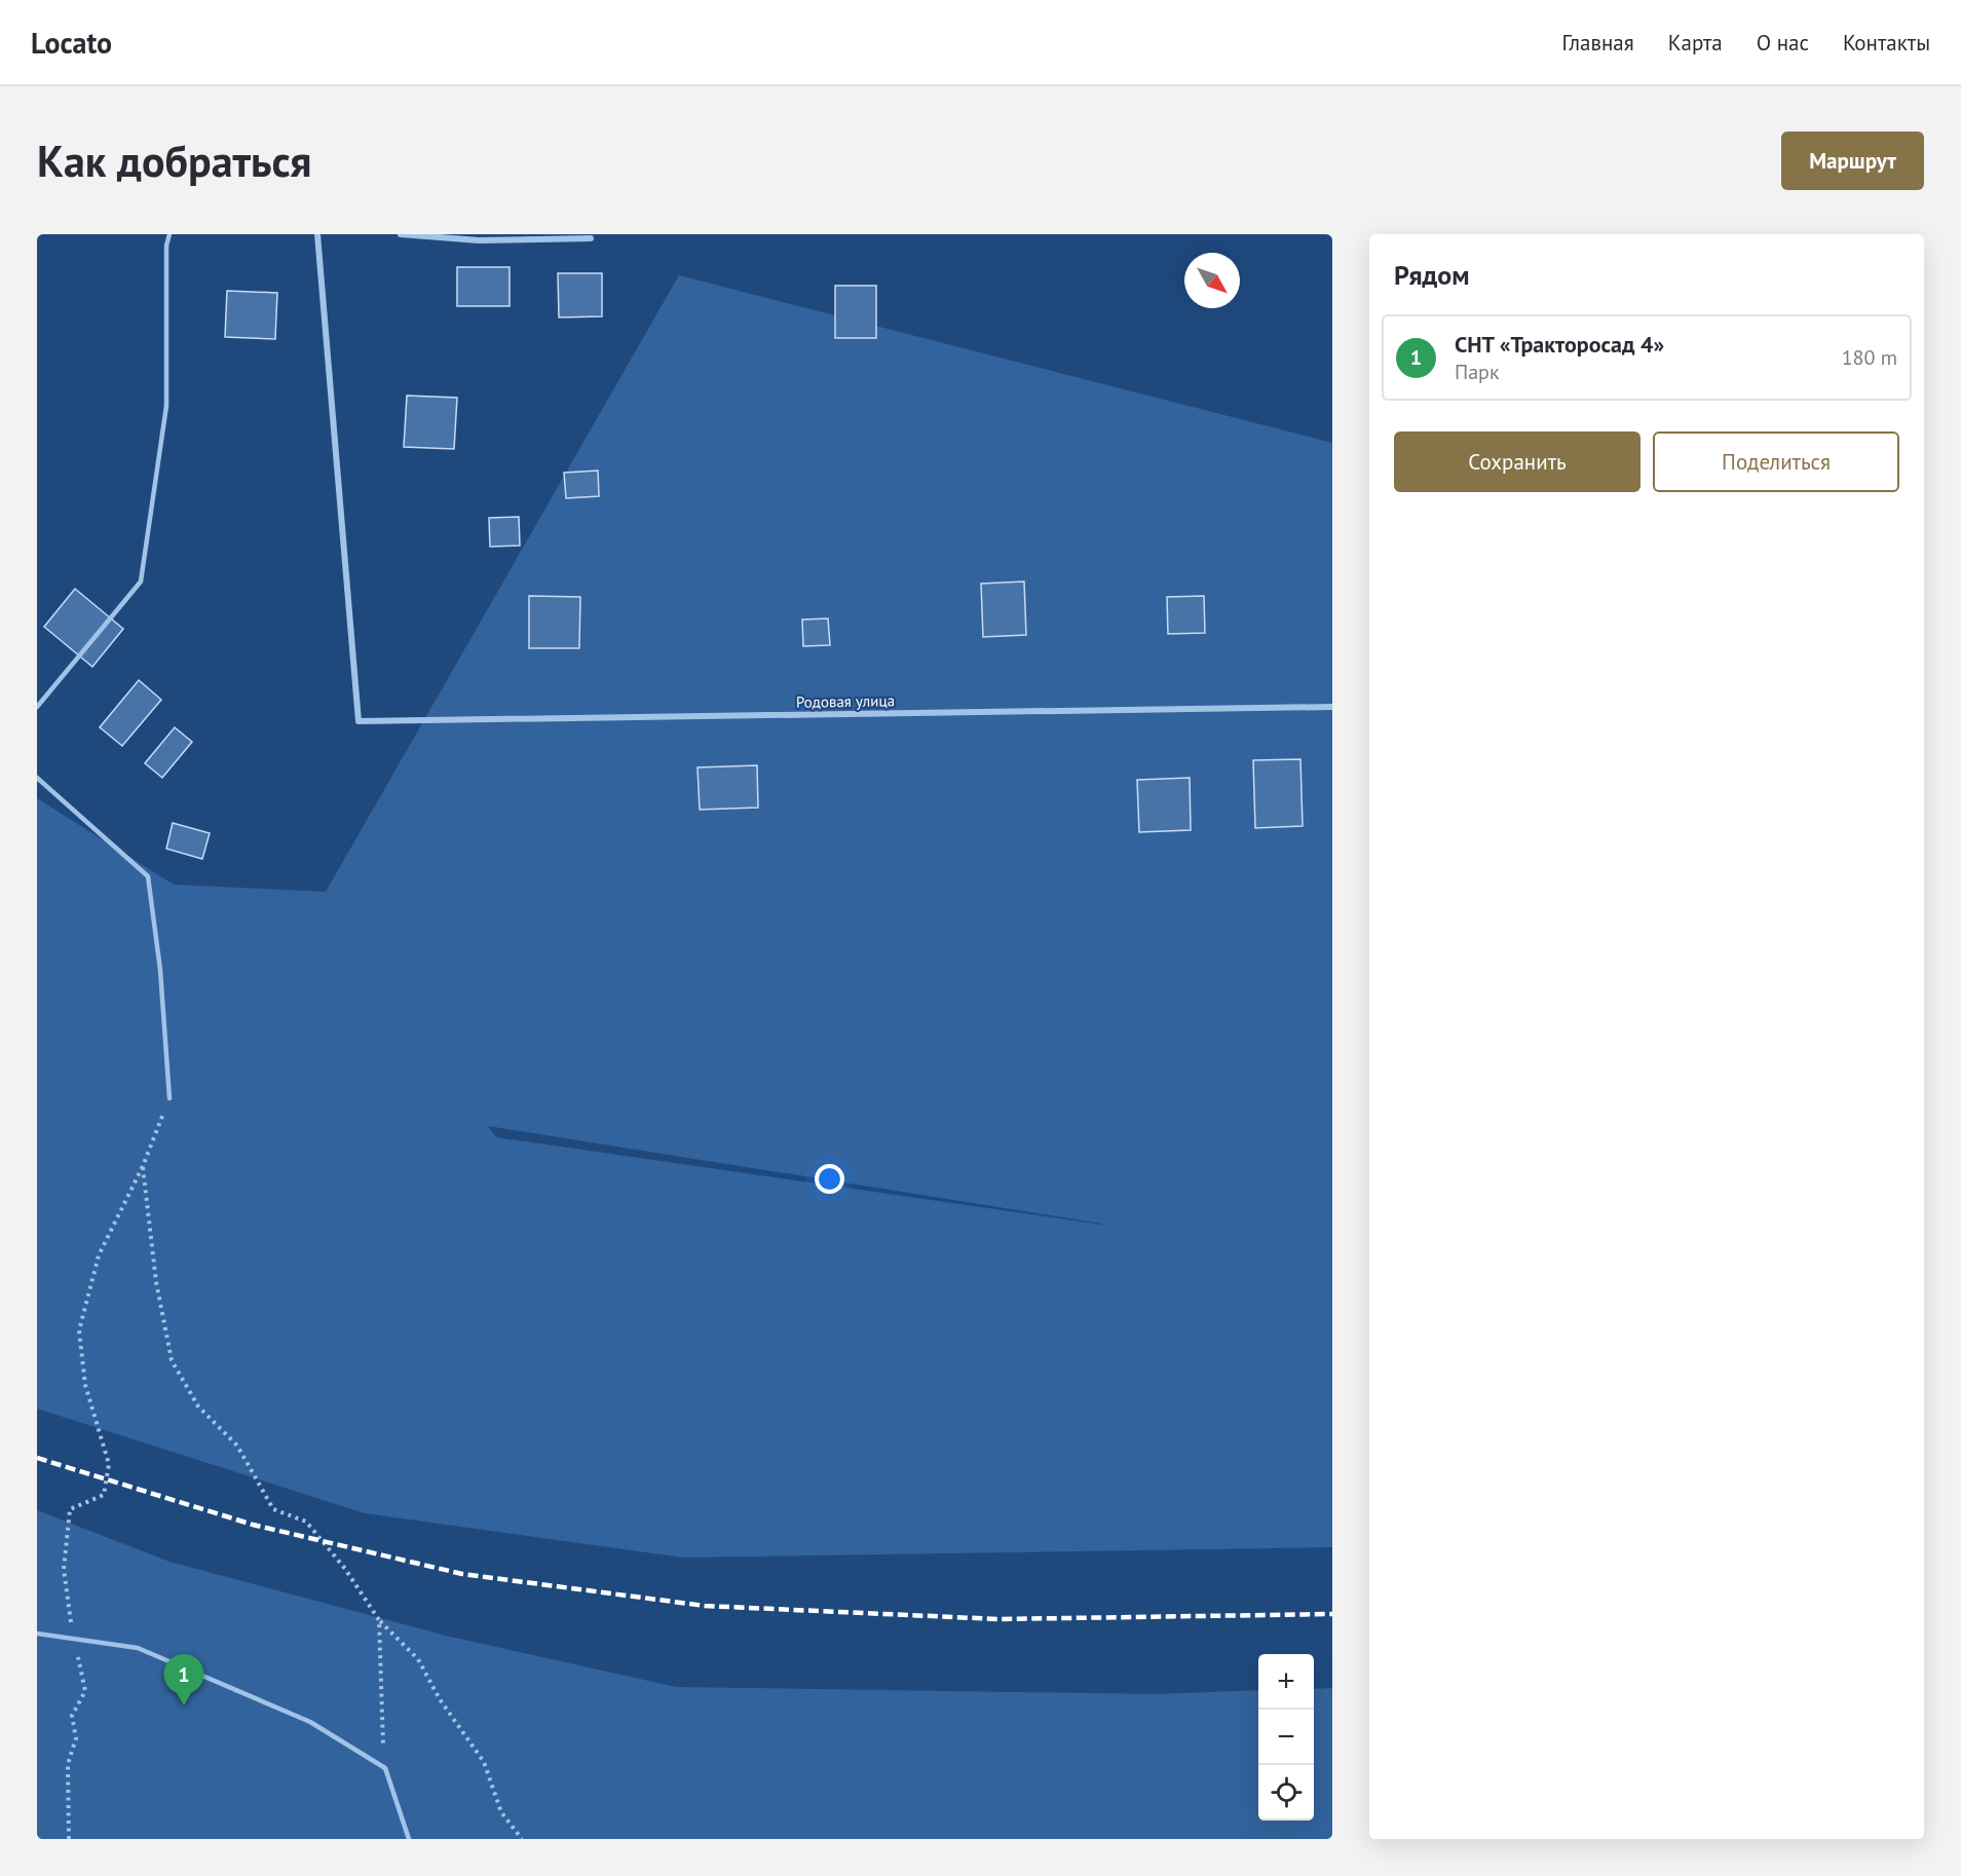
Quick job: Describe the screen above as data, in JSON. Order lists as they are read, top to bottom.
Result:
{
  "streets": {
    "street": ["Родовая улица"]
  },
  "north": "bottom right",
  "page": {
    "header": "Locato",
    "nav": [
      "Главная",
      "Карта",
      "О нас",
      "Контакты"
    ],
    "buttons": [
      "Маршрут",
      ["Сохранить", "Поделиться"]
    ],
    "title": "Как добраться",
    "heading": "Рядом",
    "list": [
      {
        "mark": "1",
        "name": "СНТ «Тракторосад 4»",
        "note": "Парк",
        "value": "180 m"
      }
    ],
    "map_buttons": ["+", "−"],
    "pins": "1"
  }
}
